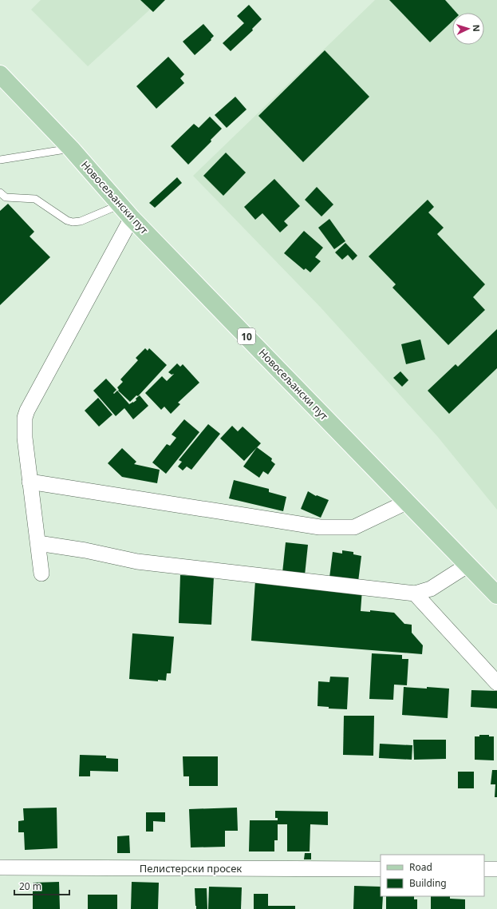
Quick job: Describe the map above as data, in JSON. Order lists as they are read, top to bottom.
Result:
{
  "streets": {
    "main road": ["Новосељански пут", "10"],
    "street": ["Пелистерски просек"]
  },
  "legend": ["Road", "Building"],
  "scale_bar": "20 m",
  "north": "right"
}
